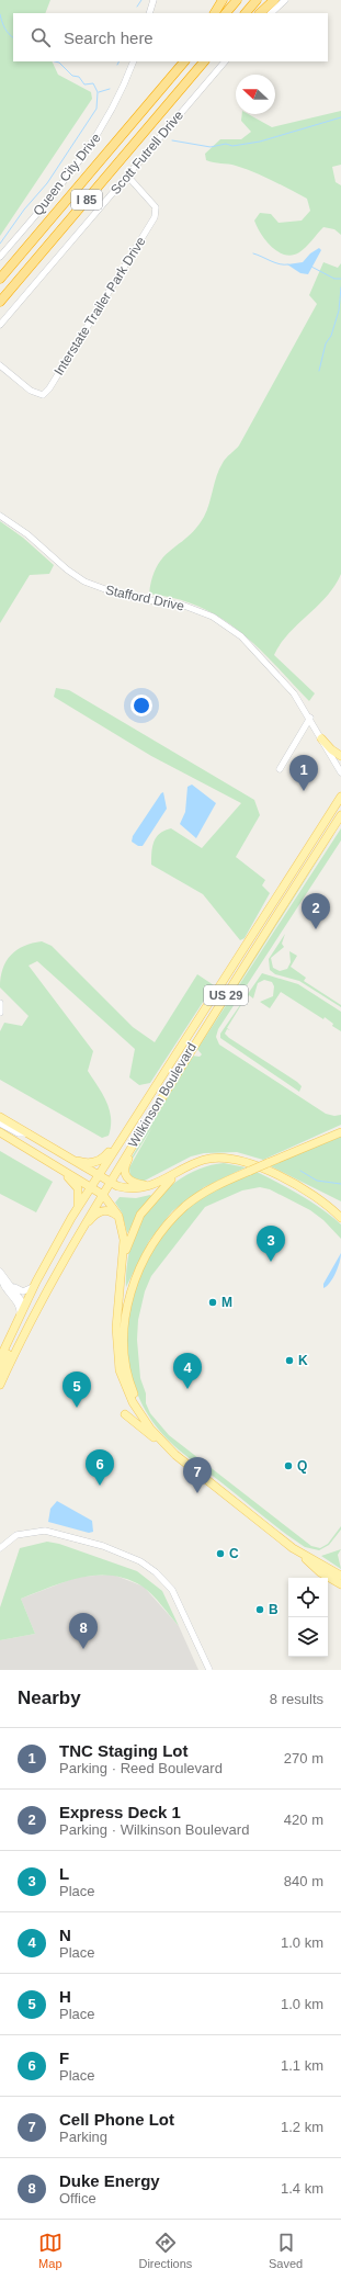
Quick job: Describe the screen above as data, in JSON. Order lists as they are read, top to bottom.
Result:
{
  "streets": {
    "highway": ["I 85"],
    "main road": ["US 29", "Wilkinson Boulevard"],
    "street": [
      "Scott Futrell Drive",
      "Queen City Drive",
      "Interstate Trailer Park Drive",
      "Stafford Drive"
    ]
  },
  "crossings": [
    ["Scott Futrell Drive", "Interstate Trailer Park Drive"]
  ],
  "places": [
    "M",
    "K",
    "Q",
    "C",
    "B"
  ],
  "north": "left",
  "page": {
    "search": "Search here",
    "pins": [
      "1",
      "2",
      "3",
      "4",
      "5",
      "6",
      "7",
      "8"
    ],
    "heading": ["Nearby", "8 results"],
    "list": [
      {
        "mark": "1",
        "name": "TNC Staging Lot",
        "note": "Parking · Reed Boulevard",
        "value": "270 m"
      },
      {
        "mark": "2",
        "name": "Express Deck 1",
        "note": "Parking · Wilkinson Boulevard",
        "value": "420 m"
      },
      {
        "mark": "3",
        "name": "L",
        "note": "Place",
        "value": "840 m"
      },
      {
        "mark": "4",
        "name": "N",
        "note": "Place",
        "value": "1.0 km"
      },
      {
        "mark": "5",
        "name": "H",
        "note": "Place",
        "value": "1.0 km"
      },
      {
        "mark": "6",
        "name": "F",
        "note": "Place",
        "value": "1.1 km"
      },
      {
        "mark": "7",
        "name": "Cell Phone Lot",
        "note": "Parking",
        "value": "1.2 km"
      },
      {
        "mark": "8",
        "name": "Duke Energy",
        "note": "Office",
        "value": "1.4 km"
      }
    ],
    "nav": ["Map", "Directions", "Saved"]
  }
}
